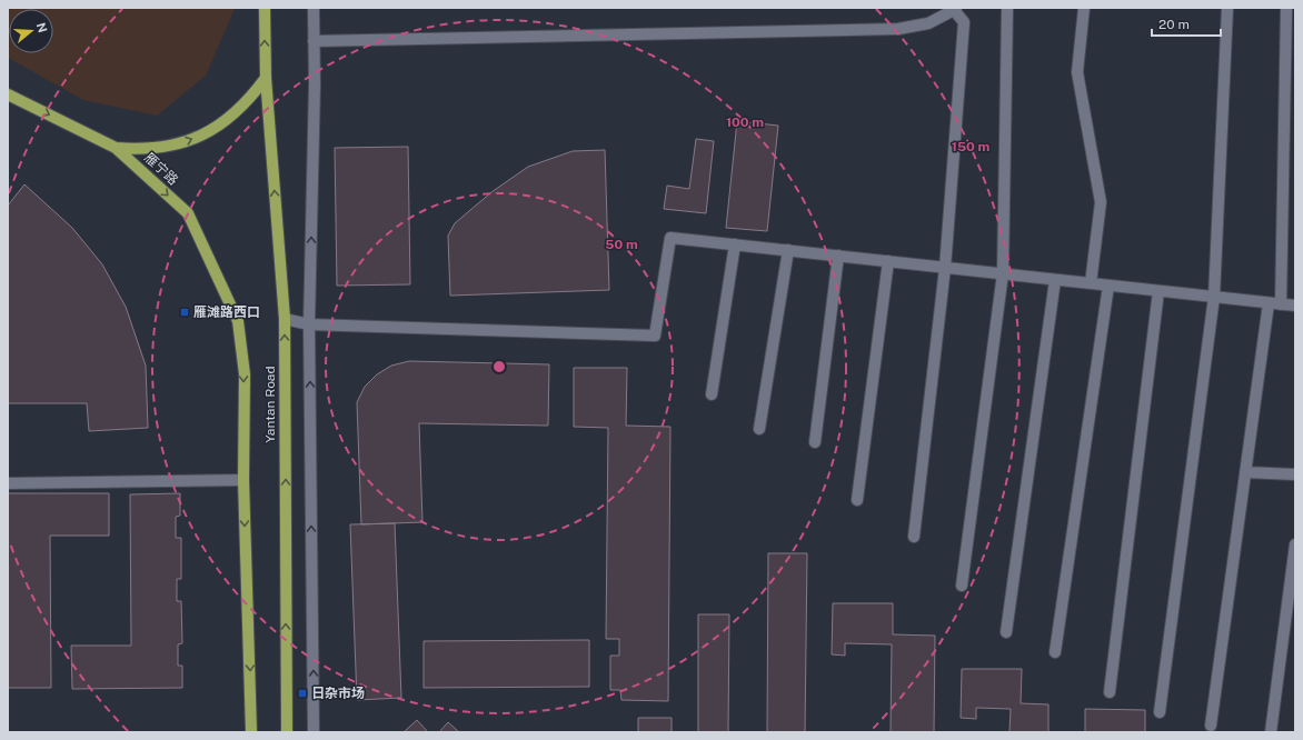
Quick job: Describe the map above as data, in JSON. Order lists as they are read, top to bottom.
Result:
{
  "streets": {
    "main road": ["雁宁路", "Yantan Road"]
  },
  "crossings": [
    ["雁宁路", "Yantan Road"]
  ],
  "one_way": ["雁宁路"],
  "places": {
    "transit": ["雁滩路西口", "日杂市场"]
  },
  "scale_bar": "20 m",
  "north": "right",
  "rings": ["100 m", "150 m", "50 m"]
}
